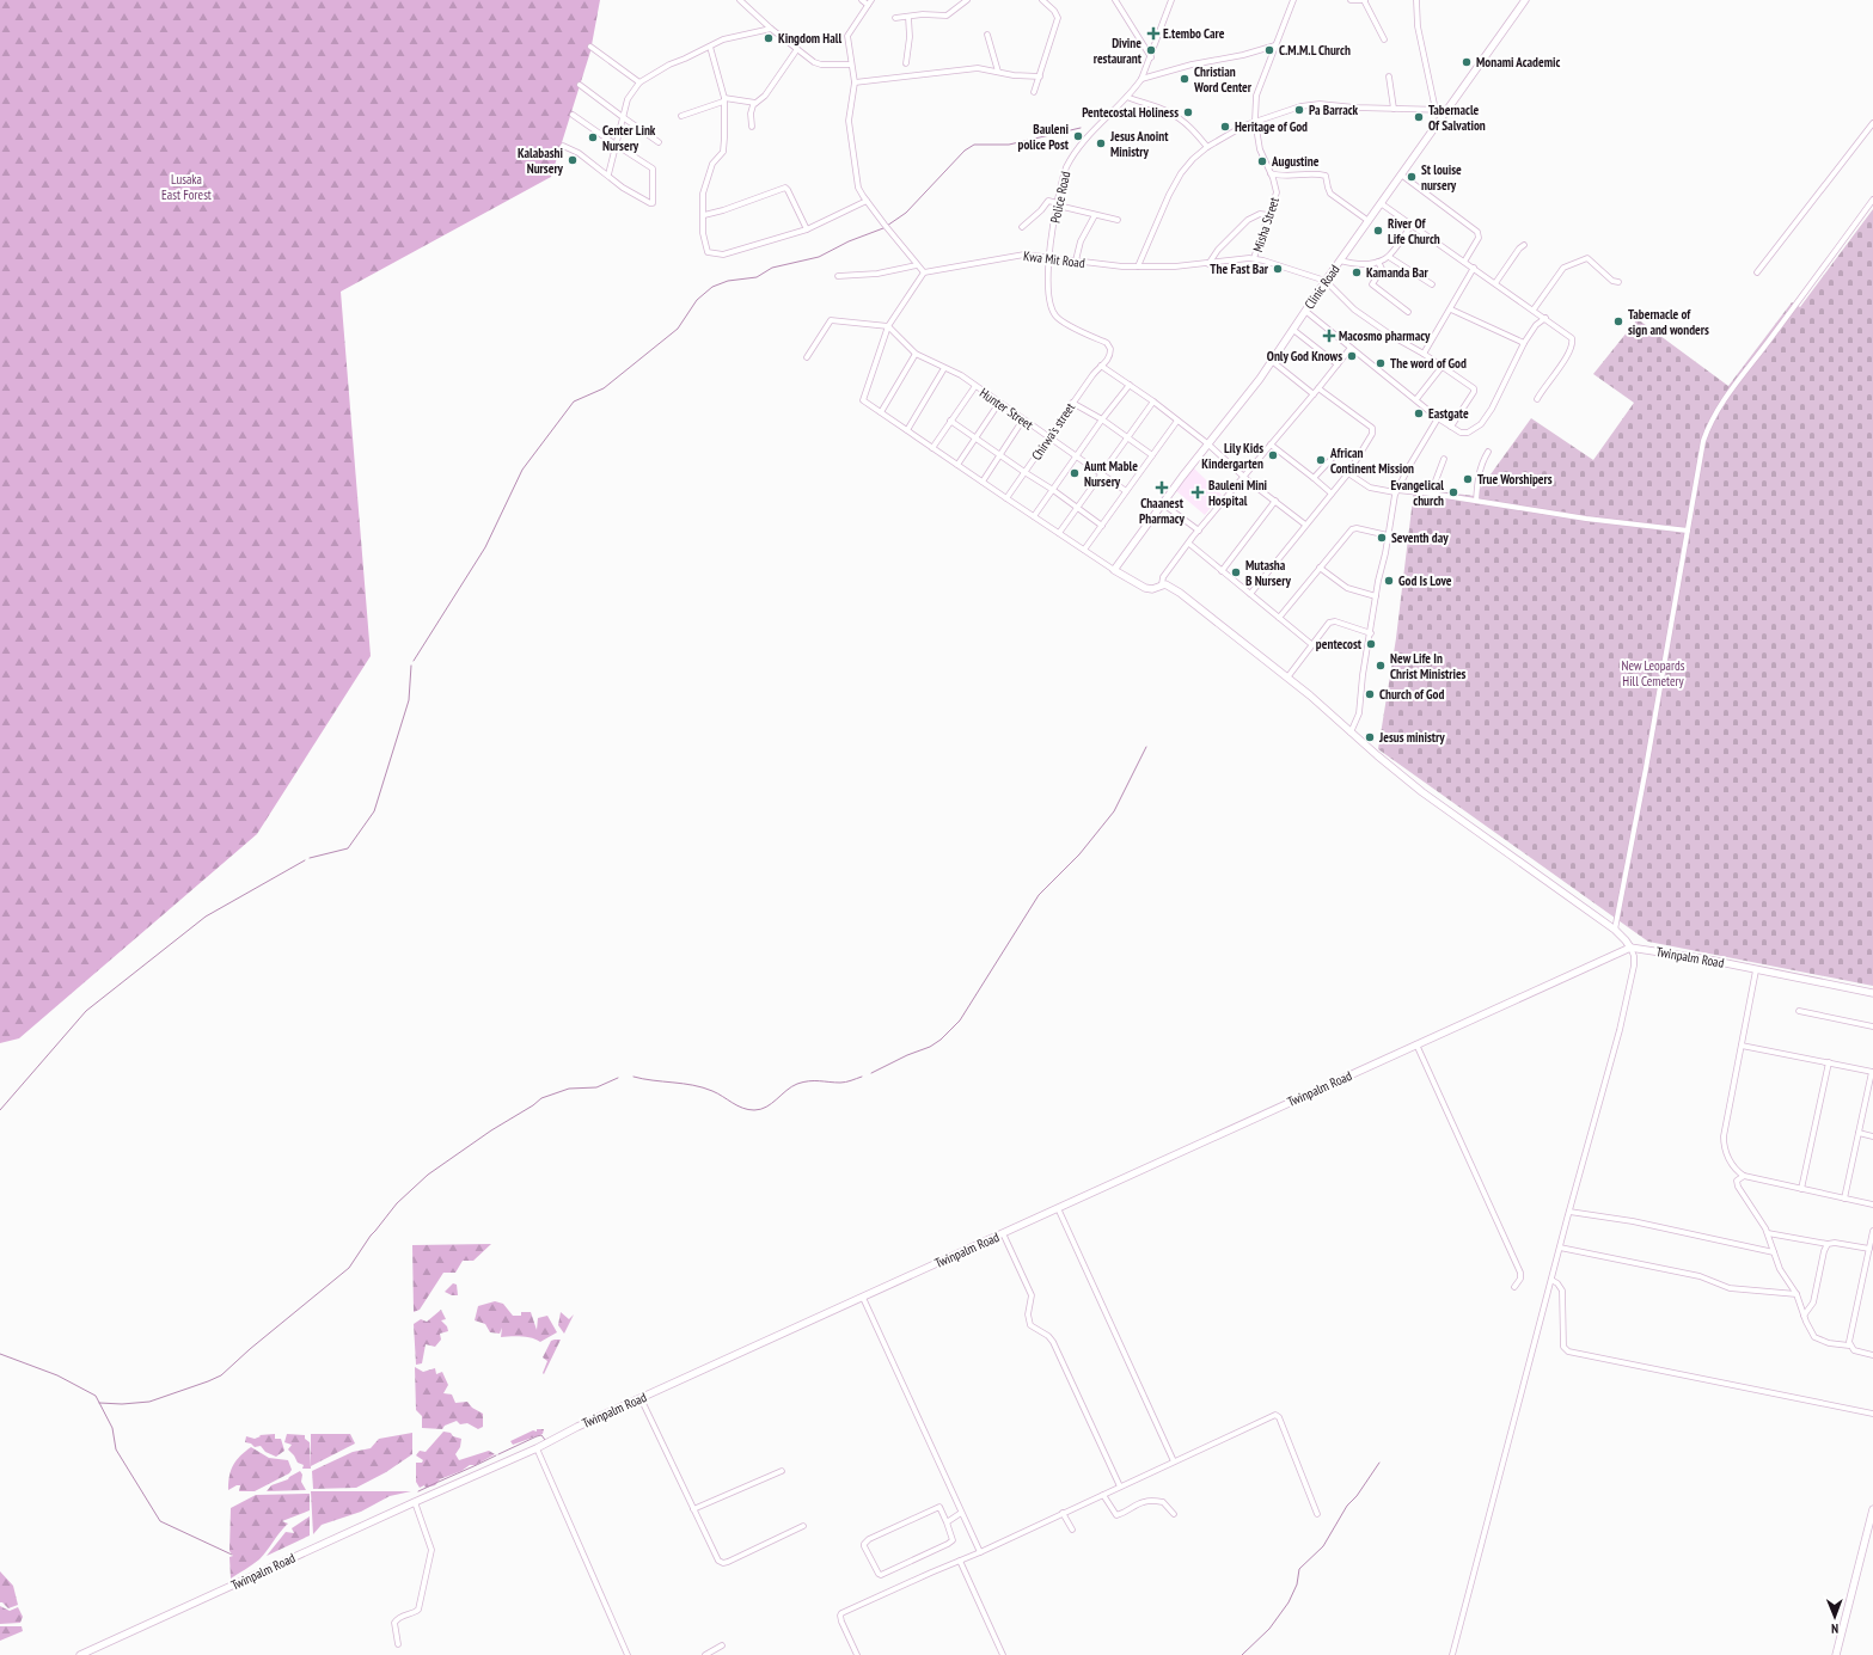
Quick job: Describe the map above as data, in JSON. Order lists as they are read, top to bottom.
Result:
{
  "streets": {
    "main road": ["Clinic Road", "Twinpalm Road"],
    "street": [
      "Police Road",
      "Misha Street",
      "Kwa Mit Road",
      "Hunter Street",
      "Chirwa’s street"
    ]
  },
  "crossings": [
    ["Police Road", "Kwa Mit Road"],
    ["Police Road", "Chirwa’s street"],
    ["Misha Street", "Kwa Mit Road"],
    ["Kwa Mit Road", "Clinic Road"],
    ["Hunter Street", "Chirwa’s street"]
  ],
  "parks": ["Lusaka East Forest", "New Leopards Hill Cemetery"],
  "places": {
    "health": [
      "E.tembo Care",
      "Macosmo pharmacy",
      "Chaanest Pharmacy",
      "Bauleni Mini Hospital"
    ],
    "other": [
      "Kingdom Hall",
      "Divine restaurant",
      "C.M.M.L Church",
      "Monami Academic",
      "Christian Word Center",
      "Pa Barrack",
      "Pentecostal Holiness",
      "Tabernacle Of Salvation",
      "Heritage of God",
      "Bauleni police Post",
      "Center Link Nursery",
      "Jesus Anoint Ministry",
      "Kalabashi Nursery",
      "Augustine",
      "St louise nursery",
      "River Of Life Church",
      "The Fast Bar",
      "Kamanda Bar",
      "Tabernacle of sign and wonders",
      "Only God Knows",
      "The word of God",
      "Eastgate",
      "Lily Kids Kindergarten",
      "African Continent Mission",
      "Aunt Mable Nursery",
      "True Worshipers",
      "Evangelical church",
      "Seventh day",
      "Mutasha B Nursery",
      "God Is Love",
      "pentecost",
      "New Life In Christ Ministries",
      "Church of God",
      "Jesus ministry"
    ]
  },
  "north": "bottom"
}
